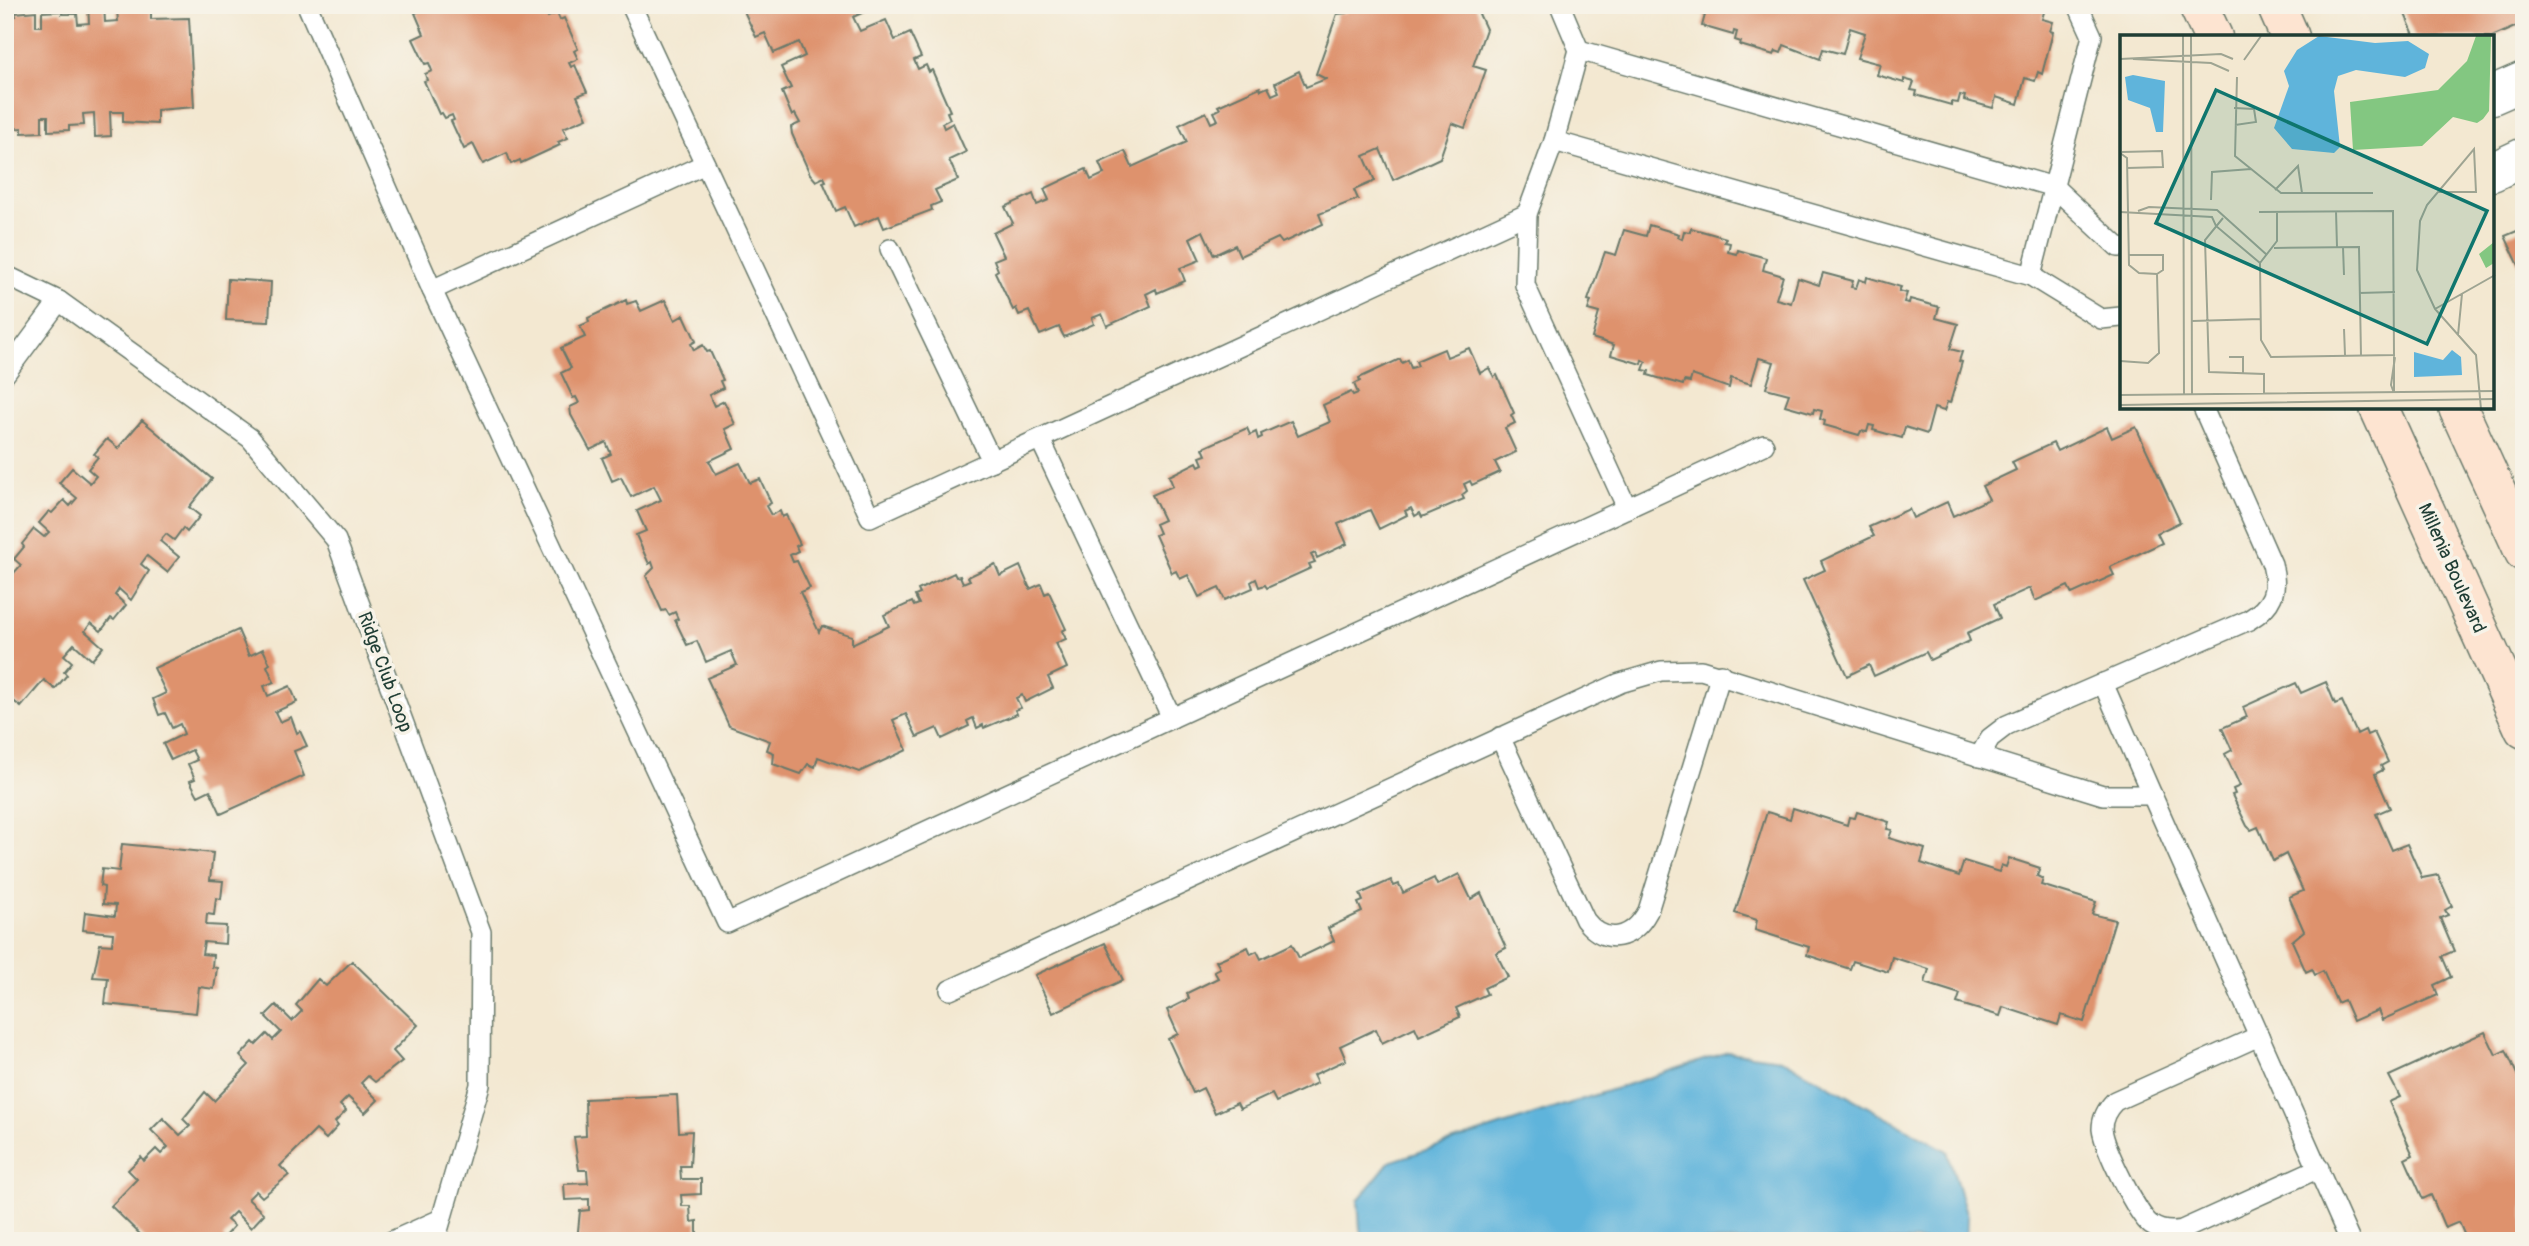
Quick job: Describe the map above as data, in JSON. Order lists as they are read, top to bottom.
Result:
{
  "streets": {
    "street": ["Millenia Boulevard"],
    "lane": ["Ridge Club Loop"]
  }
}
